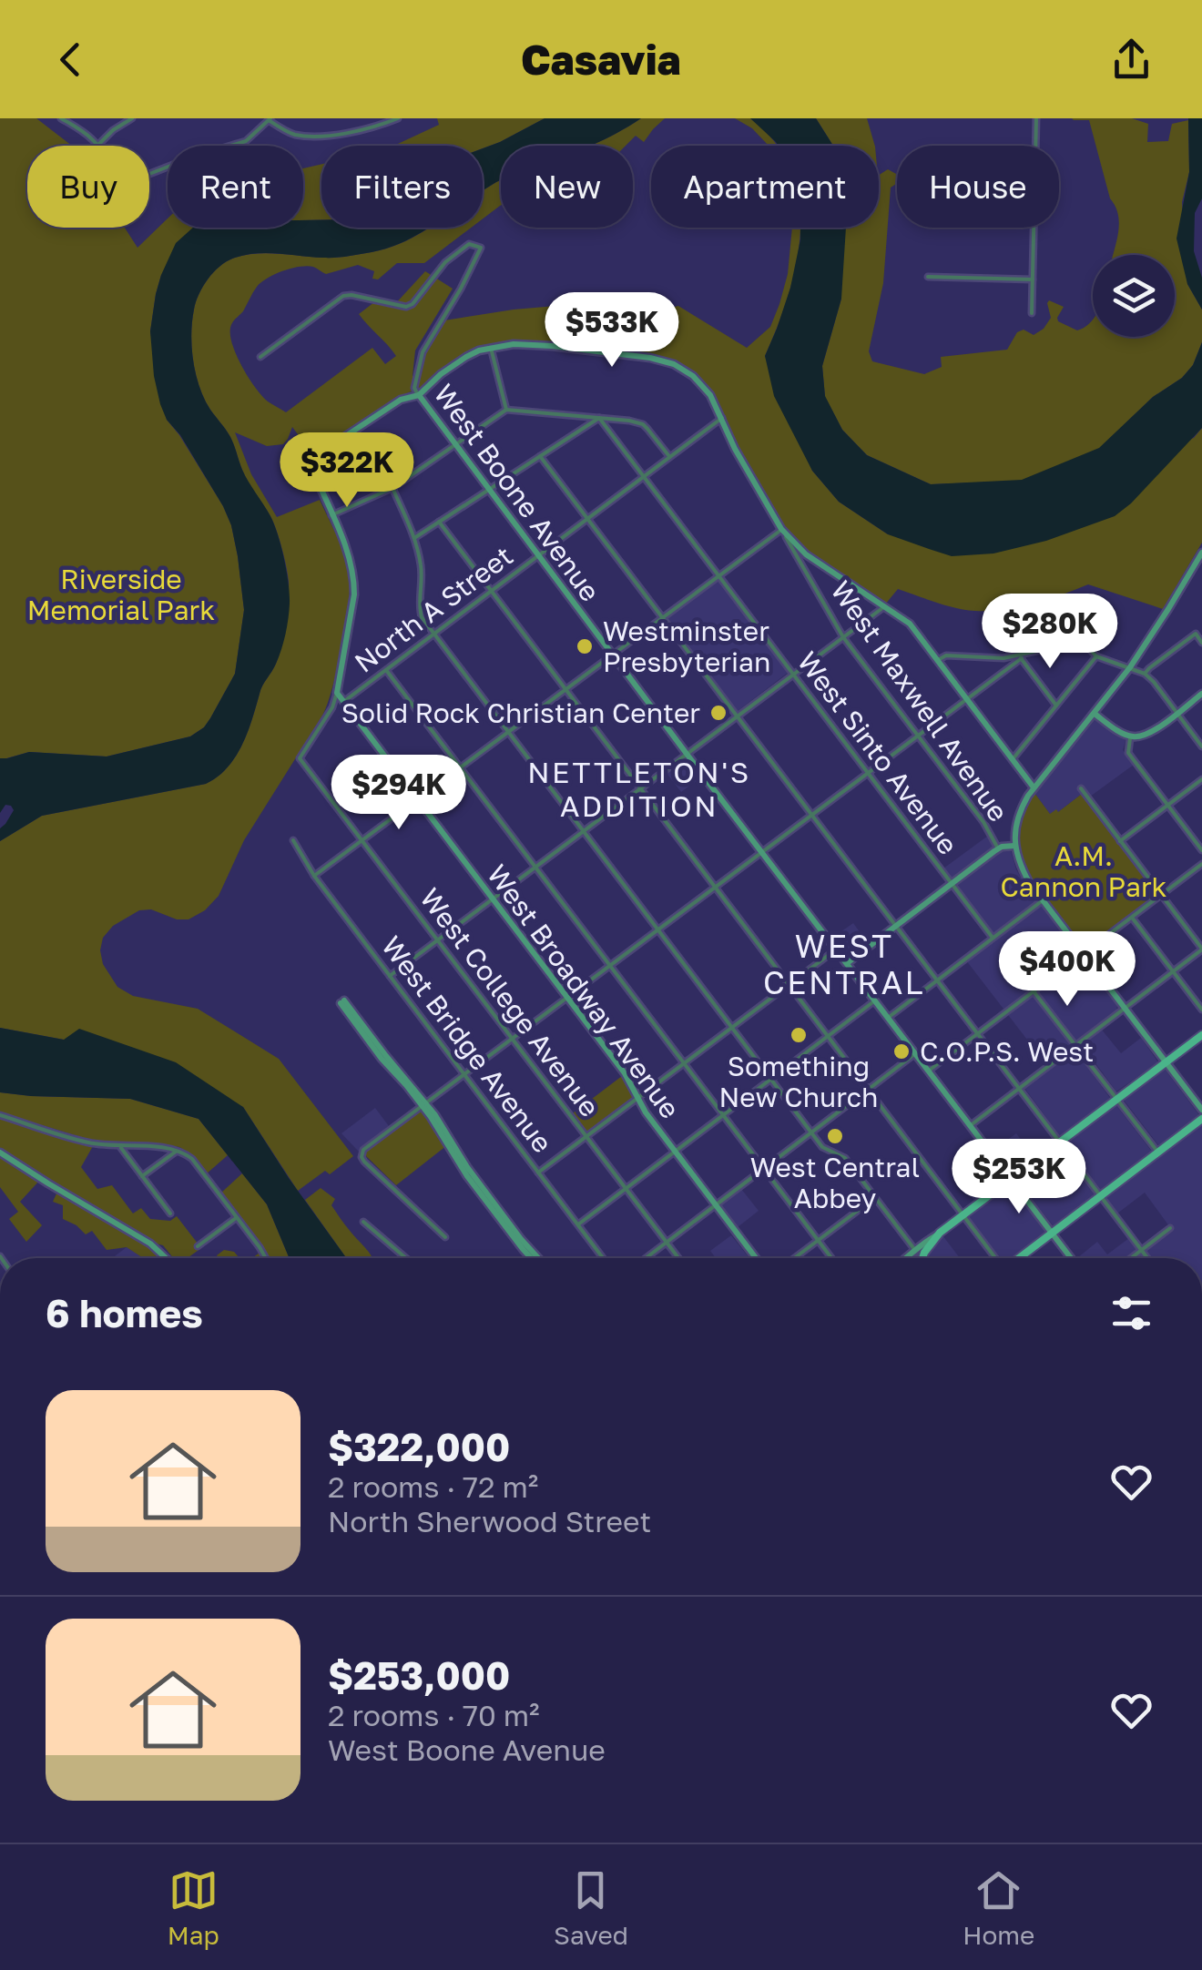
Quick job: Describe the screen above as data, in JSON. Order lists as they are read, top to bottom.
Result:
{
  "streets": {
    "street": [
      "West Boone Avenue",
      "North A Street",
      "West Maxwell Avenue",
      "West Sinto Avenue",
      "West Broadway Avenue",
      "West College Avenue",
      "West Bridge Avenue"
    ]
  },
  "crossings": [
    ["West Boone Avenue", "North A Street"],
    ["North A Street", "West Sinto Avenue"],
    ["North A Street", "West Broadway Avenue"],
    ["West Broadway Avenue", "West College Avenue"]
  ],
  "districts": ["NETTLETON'S ADDITION", "WEST CENTRAL"],
  "parks": ["Riverside Memorial Park", "A.M. Cannon Park"],
  "places": [
    "Westminster Presbyterian",
    "Solid Rock Christian Center",
    "Something New Church",
    "C.O.P.S. West",
    "West Central Abbey"
  ],
  "page": {
    "header": "Casavia",
    "chip": [
      "Buy",
      "Rent",
      "Filters",
      "New",
      "Apartment",
      "House"
    ],
    "price": [
      "$533K",
      "$322K",
      "$280K",
      "$294K",
      "$400K",
      "$253K"
    ],
    "heading": "6 homes",
    "list": [
      {
        "name": "$322,000",
        "note": "2 rooms · 72 m² · North Sherwood Street"
      },
      {
        "name": "$253,000",
        "note": "2 rooms · 70 m² · West Boone Avenue"
      }
    ],
    "tabs": ["Map", "Saved", "Home"]
  }
}
